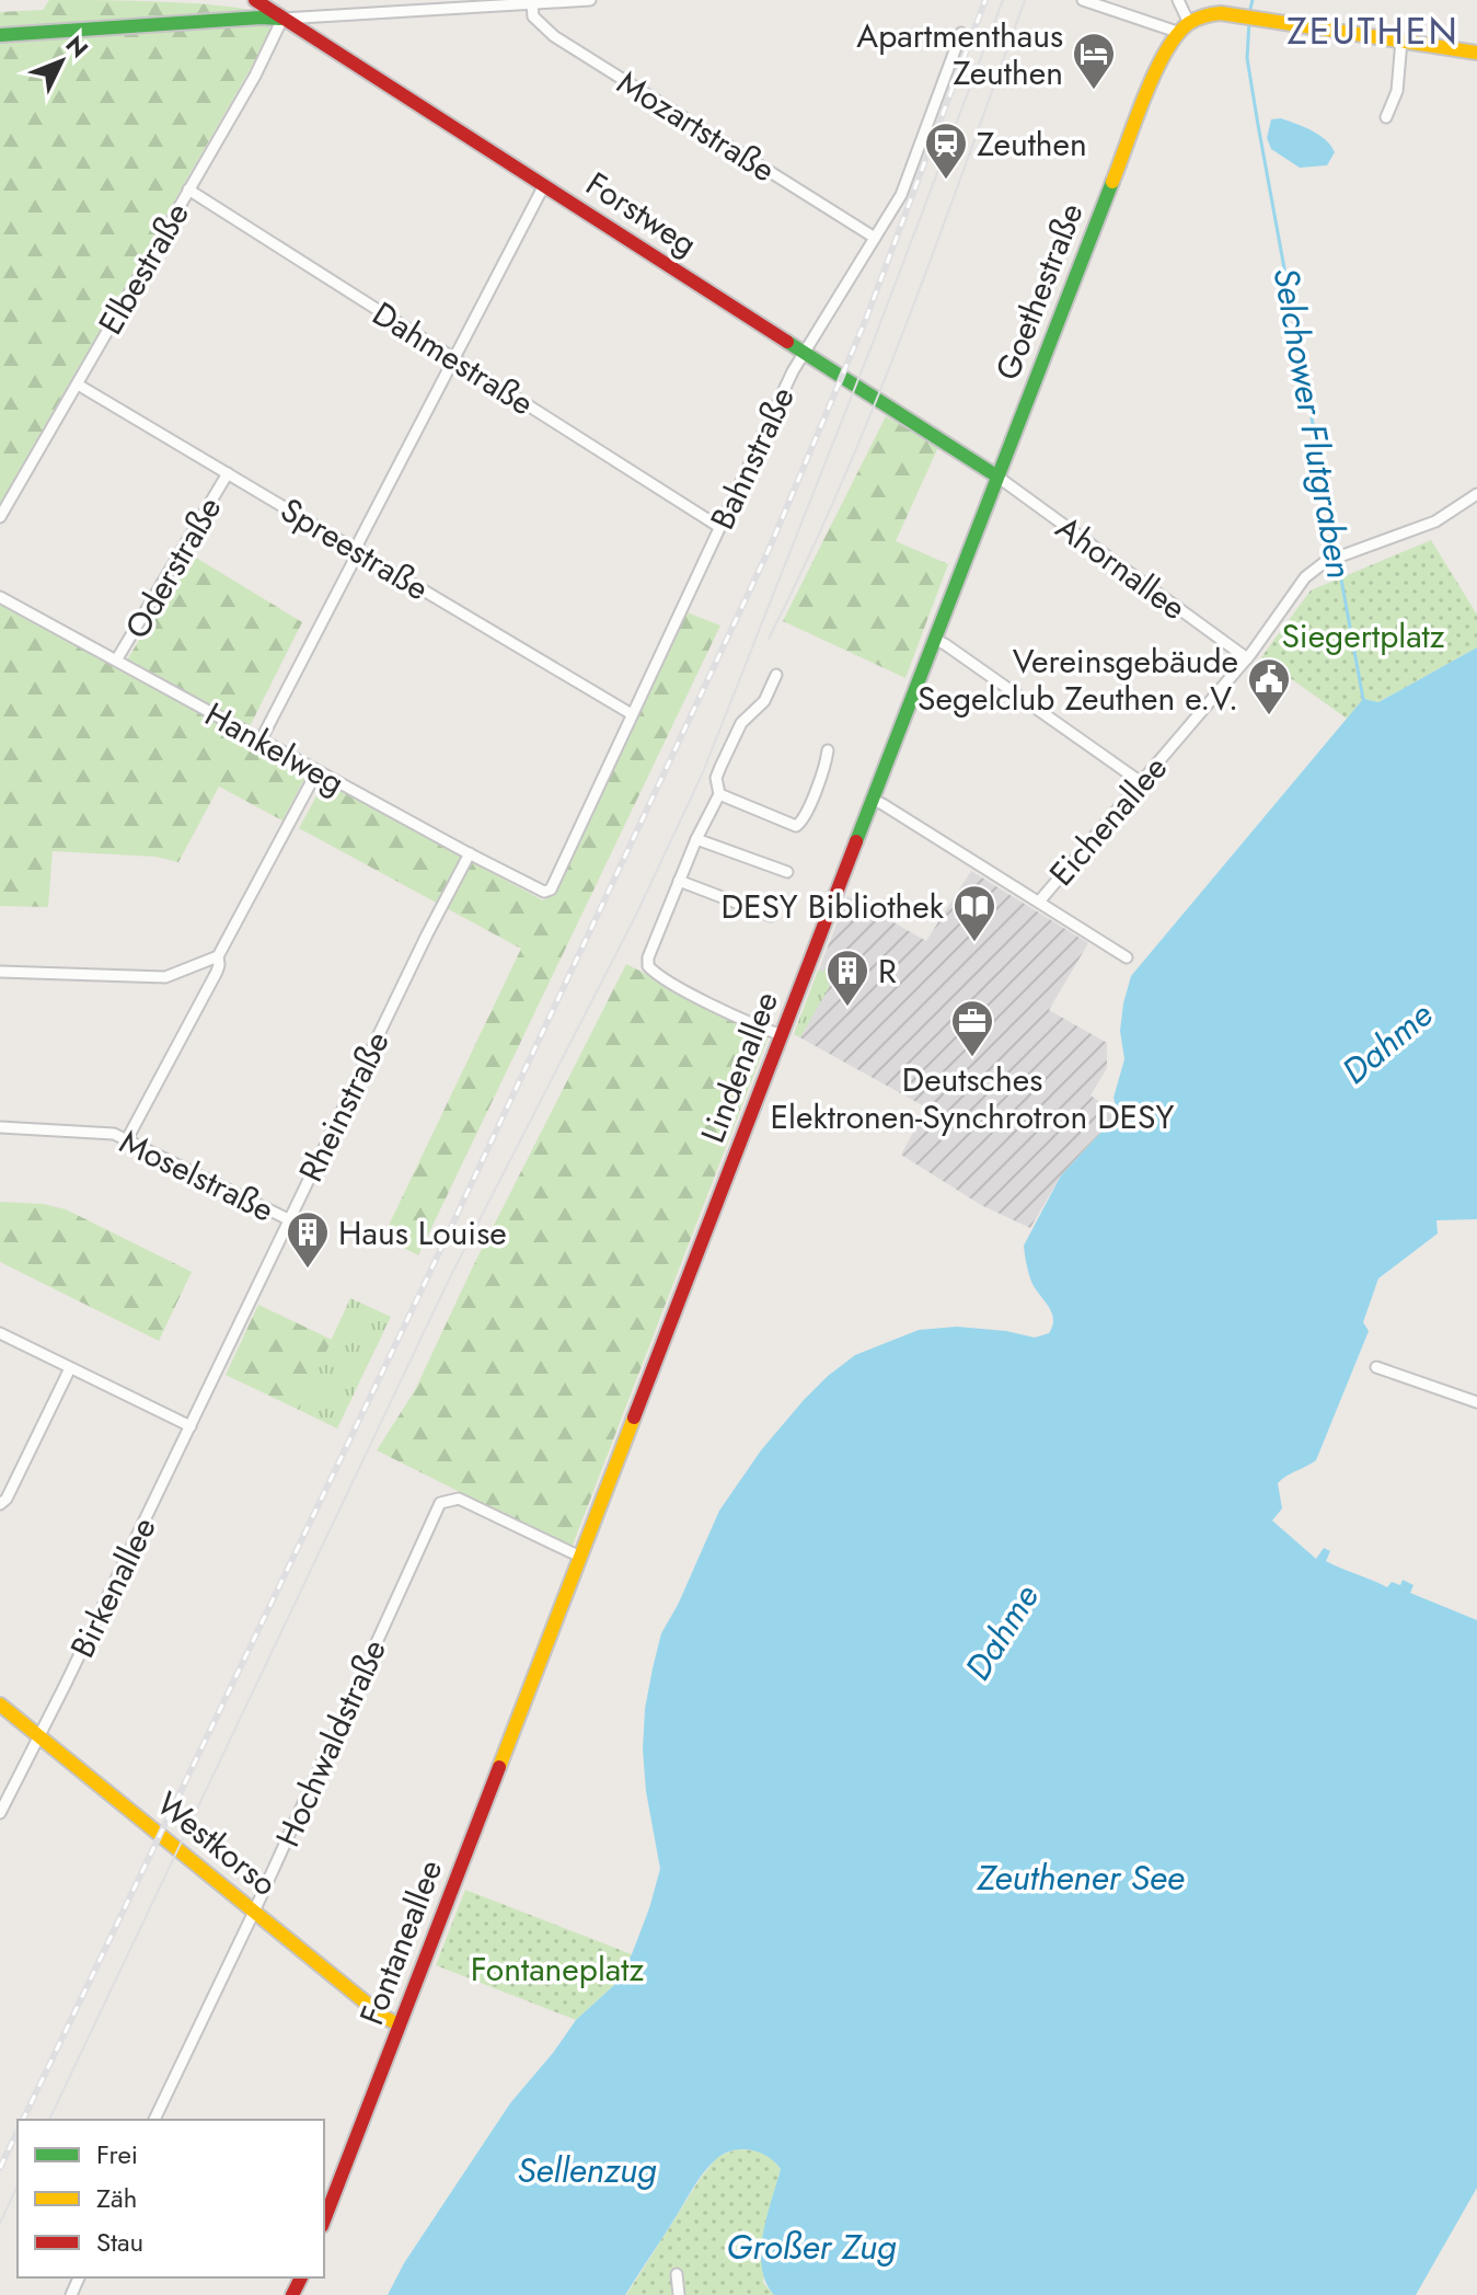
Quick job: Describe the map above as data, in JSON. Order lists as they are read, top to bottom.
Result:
{
  "streets": {
    "main road": [
      "Forstweg",
      "Goethestraße",
      "Lindenallee",
      "Westkorso",
      "Fontaneallee"
    ],
    "street": [
      "Mozartstraße",
      "Elbestraße",
      "Dahmestraße",
      "Bahnstraße",
      "Spreestraße",
      "Oderstraße",
      "Ahornallee",
      "Hankelweg",
      "Eichenallee",
      "Rheinstraße",
      "Moselstraße",
      "Birkenallee",
      "Hochwaldstraße"
    ]
  },
  "crossings": [
    ["Mozartstraße", "Bahnstraße"],
    ["Forstweg", "Elbestraße"],
    ["Forstweg", "Goethestraße"],
    ["Forstweg", "Bahnstraße"],
    ["Forstweg", "Ahornallee"],
    ["Forstweg", "Lindenallee"],
    ["Elbestraße", "Dahmestraße"],
    ["Elbestraße", "Spreestraße"],
    ["Goethestraße", "Ahornallee"],
    ["Goethestraße", "Lindenallee"],
    ["Dahmestraße", "Bahnstraße"],
    ["Bahnstraße", "Spreestraße"],
    ["Bahnstraße", "Hankelweg"],
    ["Spreestraße", "Oderstraße"],
    ["Oderstraße", "Hankelweg"],
    ["Ahornallee", "Eichenallee"],
    ["Ahornallee", "Lindenallee"],
    ["Hankelweg", "Rheinstraße"],
    ["Lindenallee", "Hochwaldstraße"],
    ["Lindenallee", "Fontaneallee"],
    ["Rheinstraße", "Moselstraße"],
    ["Rheinstraße", "Birkenallee"],
    ["Birkenallee", "Westkorso"],
    ["Hochwaldstraße", "Westkorso"],
    ["Westkorso", "Fontaneallee"]
  ],
  "districts": ["ZEUTHEN"],
  "water": [
    "Selchower Flutgraben",
    "Dahme",
    "Zeuthener See",
    "Sellenzug",
    "Großer Zug"
  ],
  "parks": ["Siegertplatz", "Fontaneplatz"],
  "places": {
    "hotel": ["Apartmenthaus Zeuthen"],
    "station": ["Zeuthen"],
    "public building": ["Vereinsgebäude Segelclub Zeuthen e.V."],
    "library": ["DESY Bibliothek"],
    "building": ["R", "Haus Louise"],
    "office": ["Deutsches Elektronen-Synchrotron DESY"]
  },
  "legend": ["Frei", "Zäh", "Stau"],
  "north": "top right"
}
